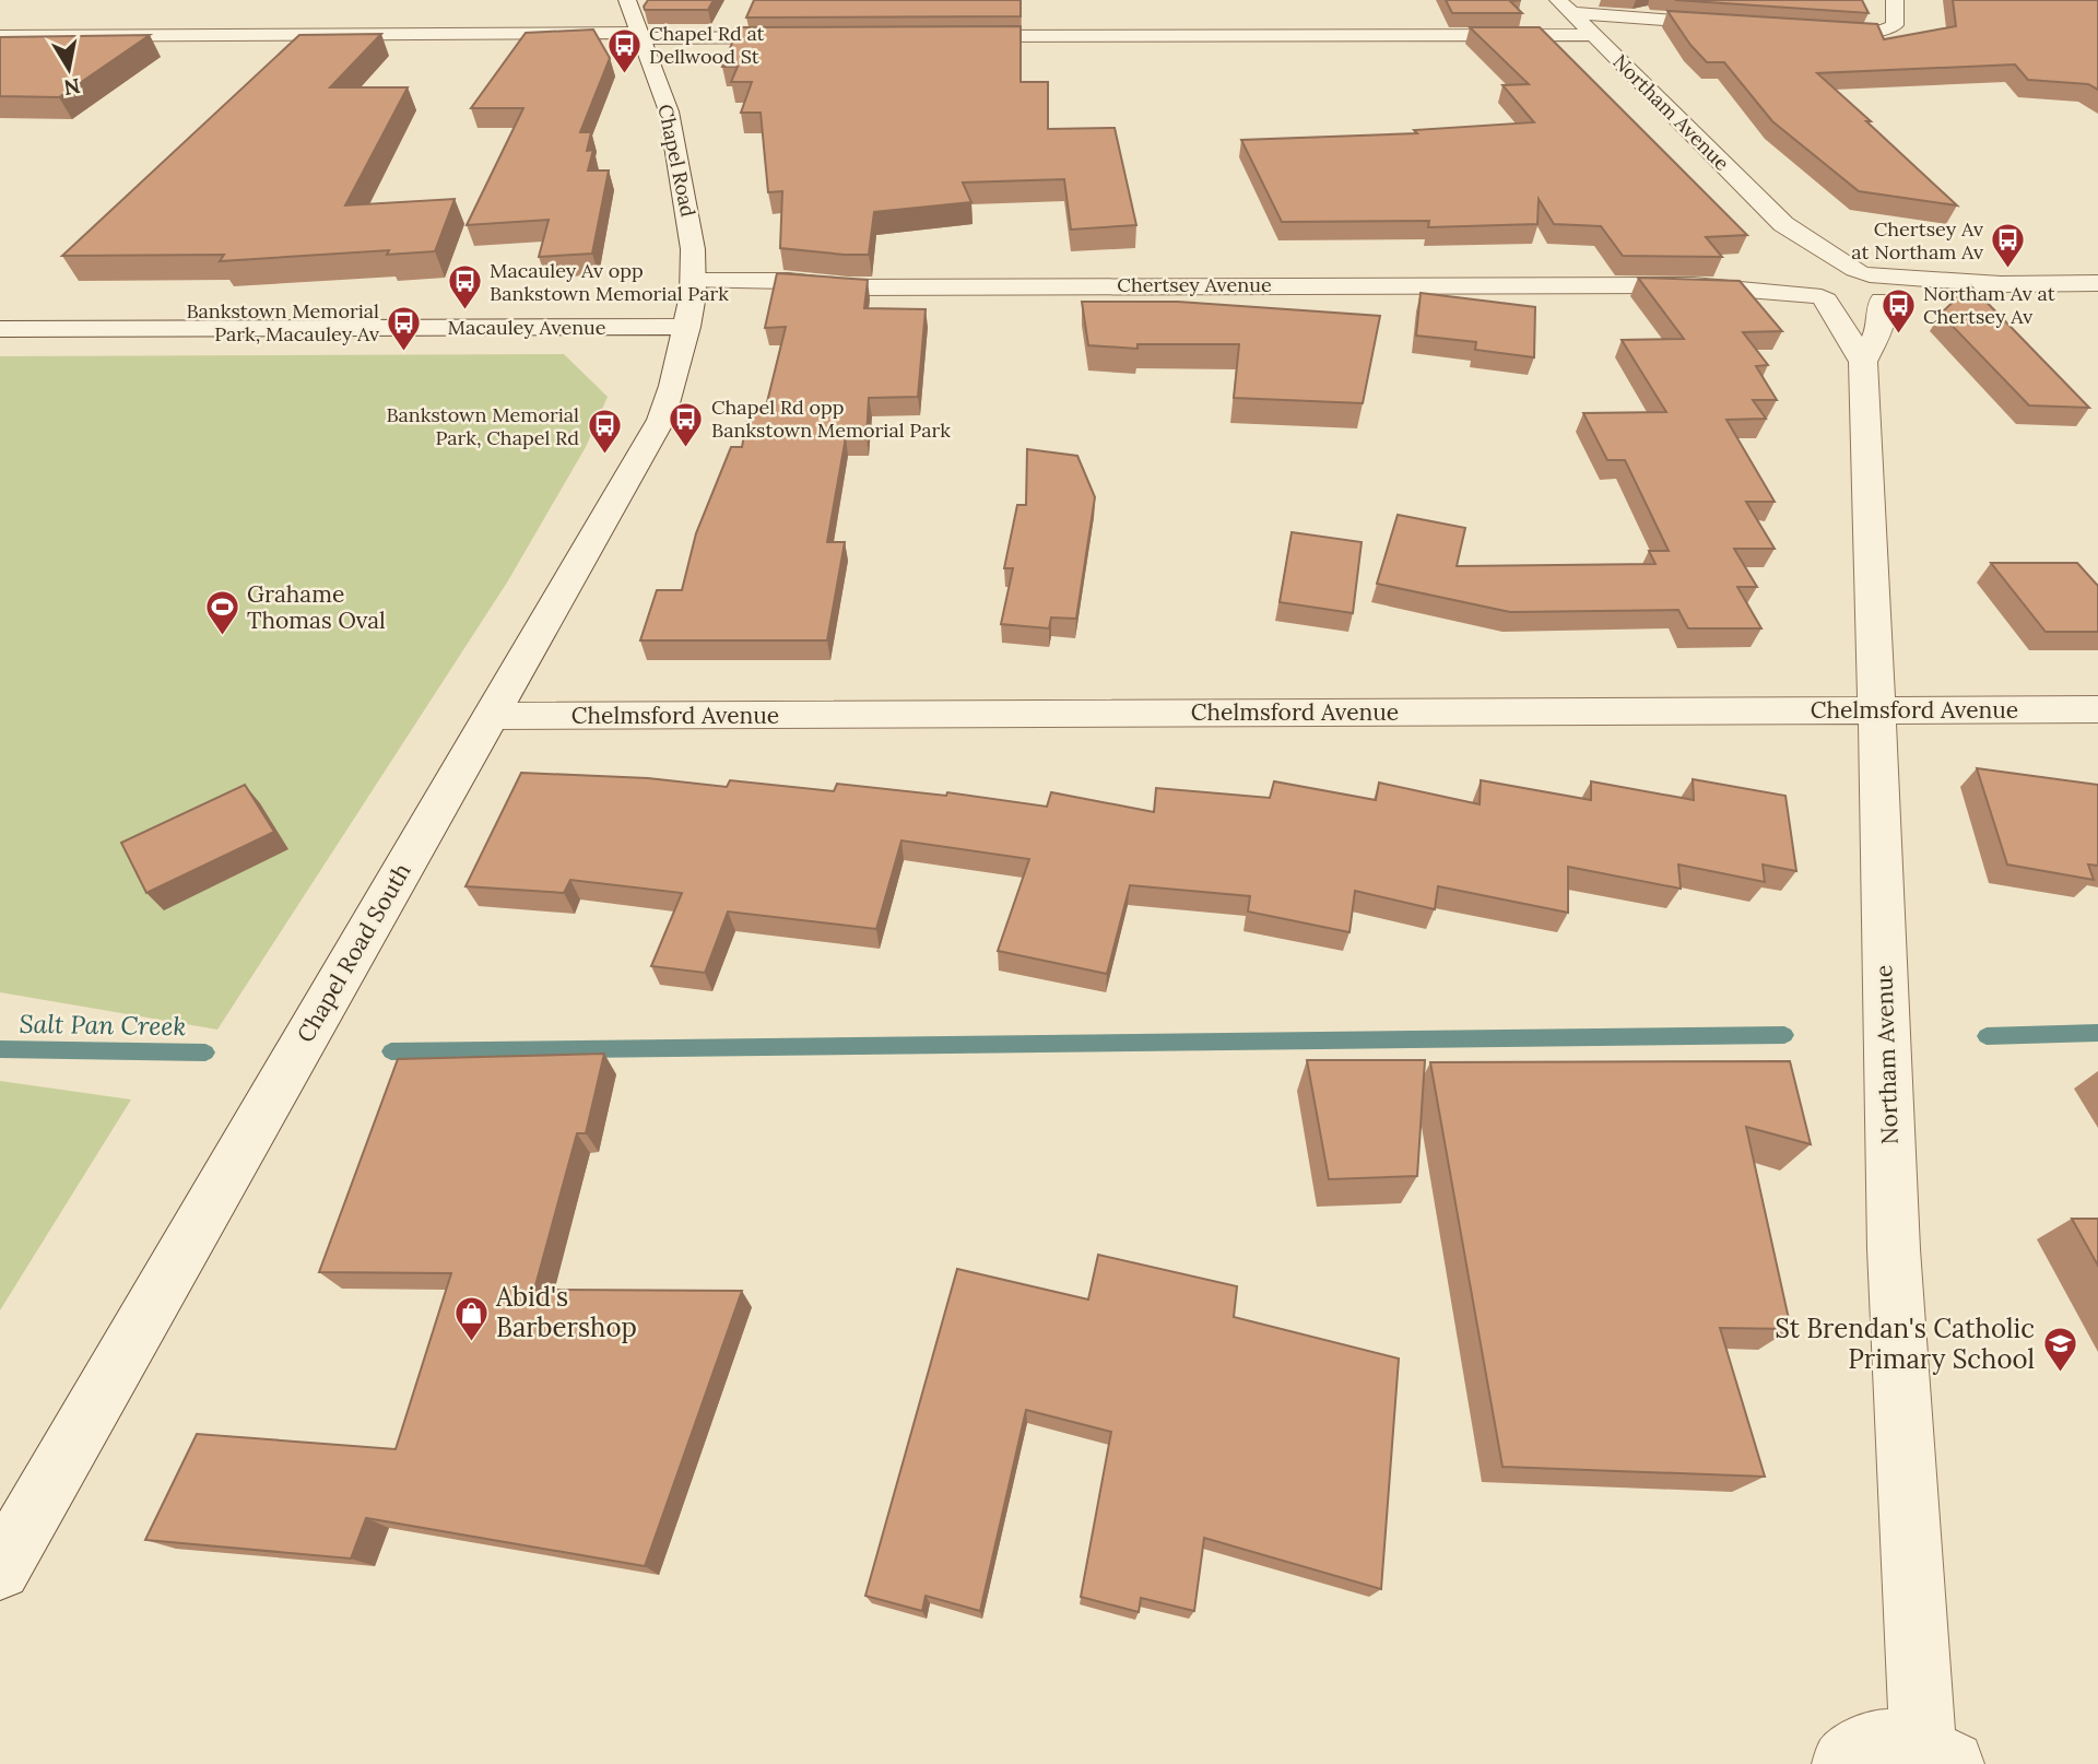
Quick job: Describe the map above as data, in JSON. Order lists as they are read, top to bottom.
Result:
{
  "streets": {
    "street": [
      "Northam Avenue",
      "Chapel Road",
      "Chertsey Avenue",
      "Macauley Avenue",
      "Chelmsford Avenue",
      "Chapel Road South"
    ]
  },
  "crossings": [
    ["Northam Avenue", "Chertsey Avenue"],
    ["Northam Avenue", "Chelmsford Avenue"],
    ["Chapel Road", "Chertsey Avenue"],
    ["Chapel Road", "Macauley Avenue"],
    ["Chapel Road", "Chapel Road South"],
    ["Macauley Avenue", "Chapel Road South"],
    ["Chelmsford Avenue", "Chapel Road South"]
  ],
  "water": ["Salt Pan Creek"],
  "places": {
    "bus stop": [
      "Chapel Rd at Dellwood St",
      "Chertsey Av at Northam Av",
      "Macauley Av opp Bankstown Memorial Park",
      "Northam Av at Chertsey Av",
      "Bankstown Memorial Park, Macauley Av",
      "Chapel Rd opp Bankstown Memorial Park",
      "Bankstown Memorial Park, Chapel Rd"
    ],
    "sports": ["Grahame Thomas Oval"],
    "shop": ["Abid's Barbershop"],
    "school or university": ["St Brendan's Catholic Primary School"]
  },
  "north": "bottom"
}
